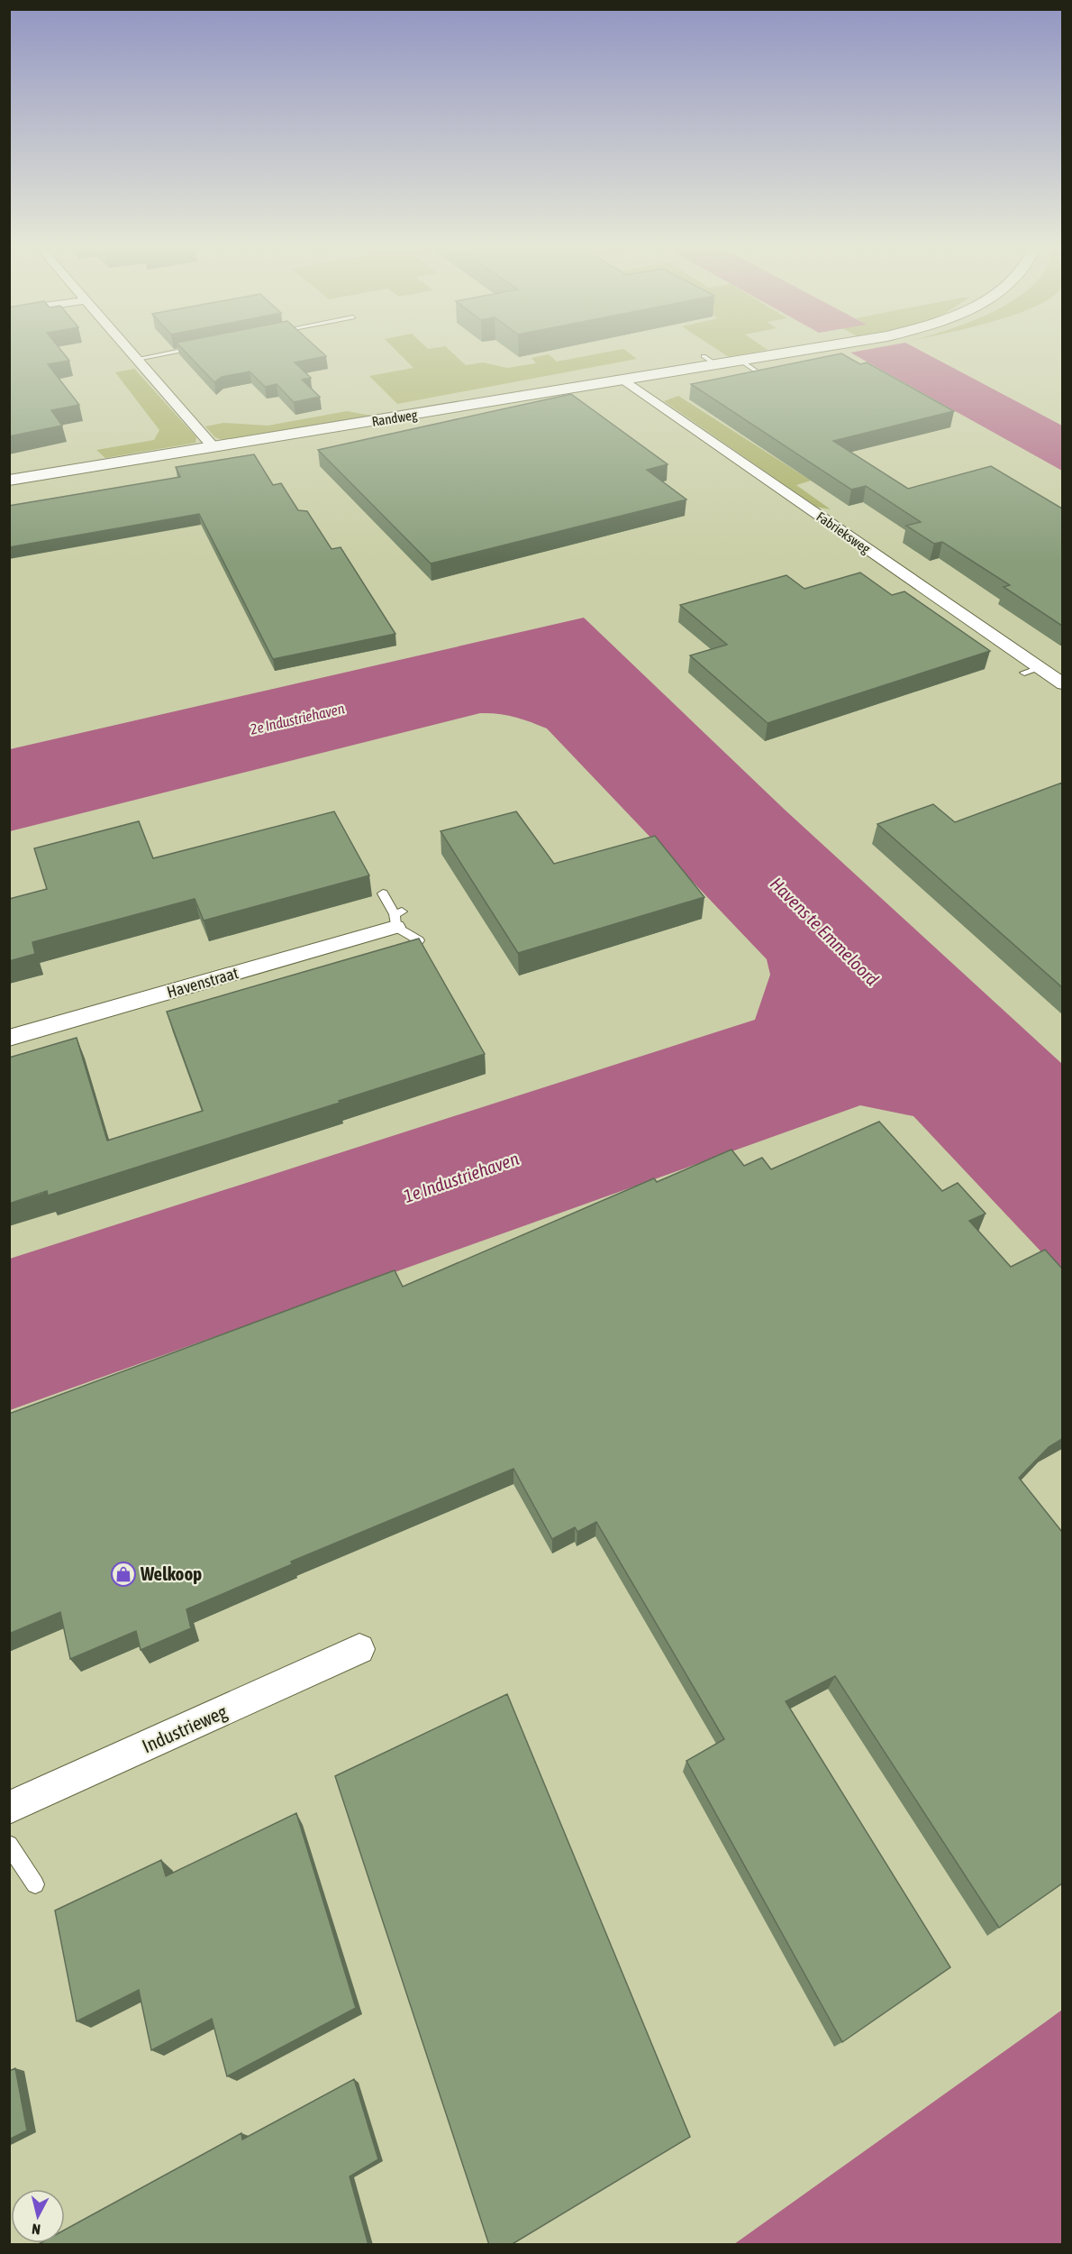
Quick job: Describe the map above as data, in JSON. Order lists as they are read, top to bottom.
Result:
{
  "streets": {
    "street": [
      "Randweg",
      "Fabrieksweg",
      "Havenstraat",
      "Industrieweg"
    ]
  },
  "crossings": [
    ["Randweg", "Fabrieksweg"]
  ],
  "water": ["2e Industriehaven", "Havens te Emmeloord", "1e Industriehaven"],
  "places": {
    "shop": ["Welkoop"]
  },
  "north": "bottom"
}
